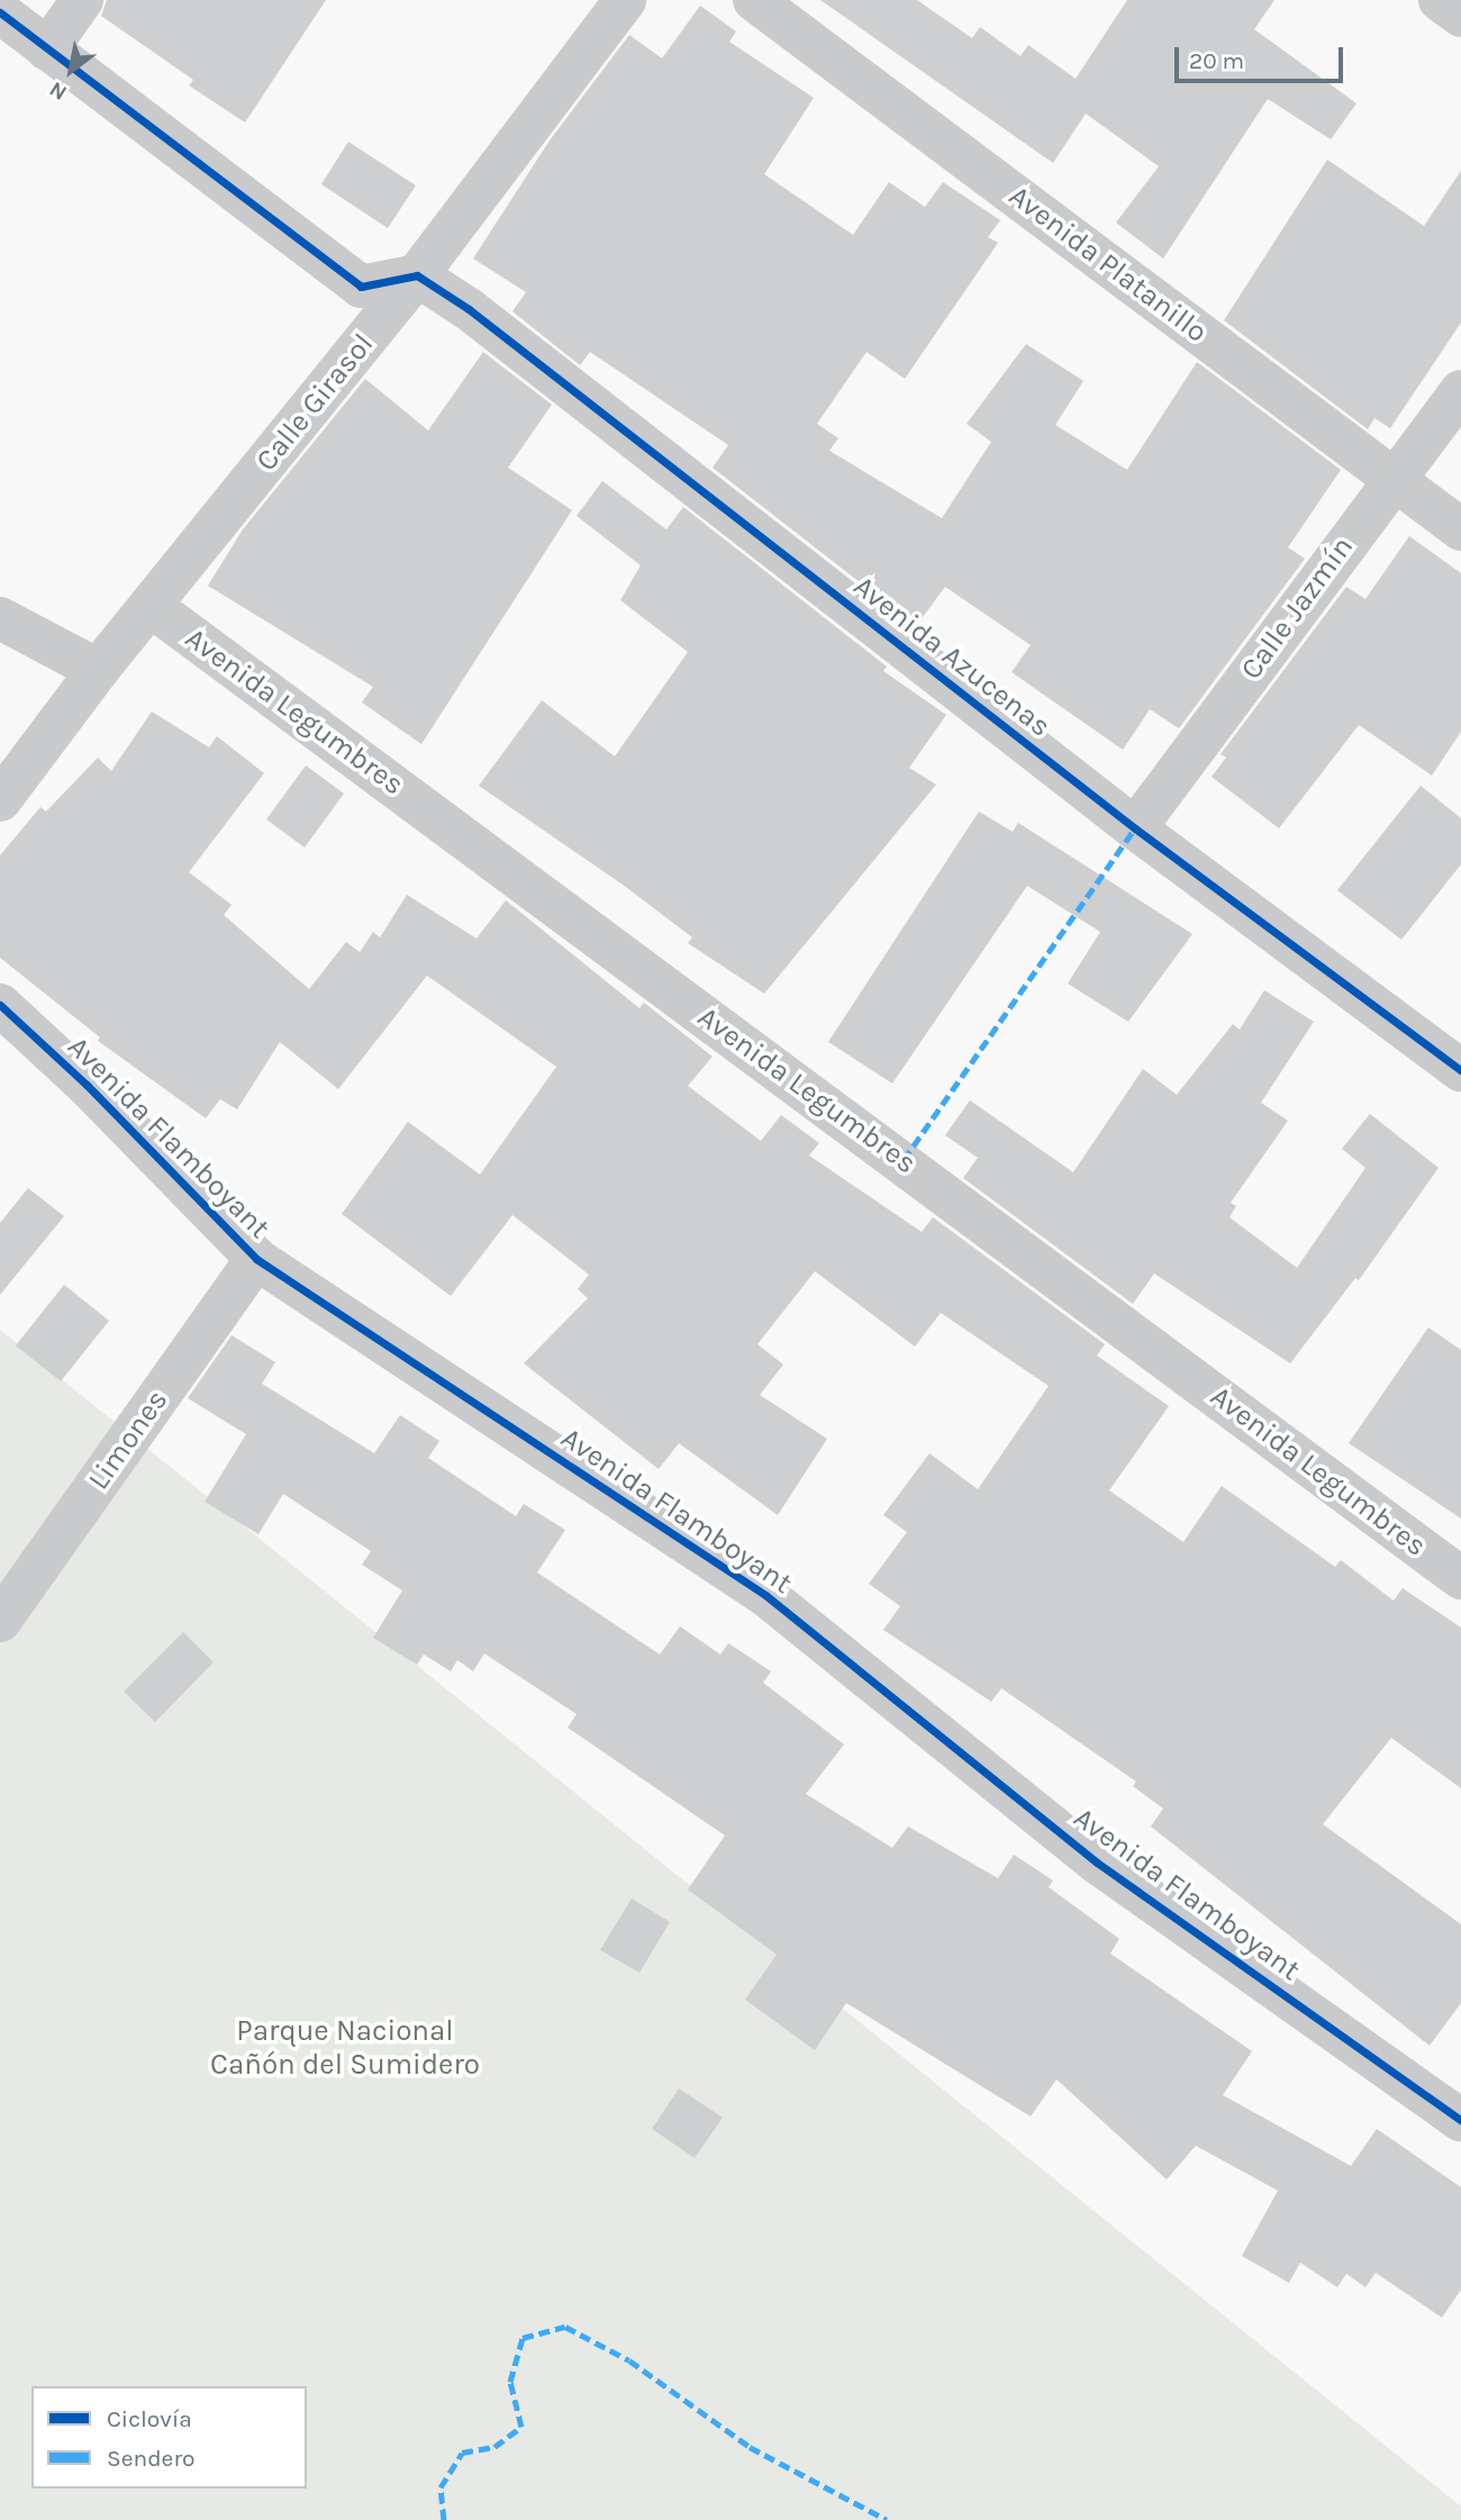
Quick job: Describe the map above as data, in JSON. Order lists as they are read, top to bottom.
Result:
{
  "streets": {
    "street": [
      "Avenida Platanillo",
      "Calle Girasol",
      "Calle Jazmín",
      "Avenida Azucenas",
      "Avenida Legumbres",
      "Avenida Flamboyant",
      "Limones"
    ]
  },
  "crossings": [
    ["Avenida Platanillo", "Calle Jazmín"],
    ["Calle Girasol", "Avenida Azucenas"],
    ["Calle Girasol", "Avenida Legumbres"],
    ["Calle Jazmín", "Avenida Azucenas"],
    ["Avenida Flamboyant", "Limones"]
  ],
  "parks": ["Parque Nacional Cañón del Sumidero"],
  "legend": ["Ciclovía", "Sendero"],
  "scale_bar": "20 m",
  "north": "bottom left"
}
